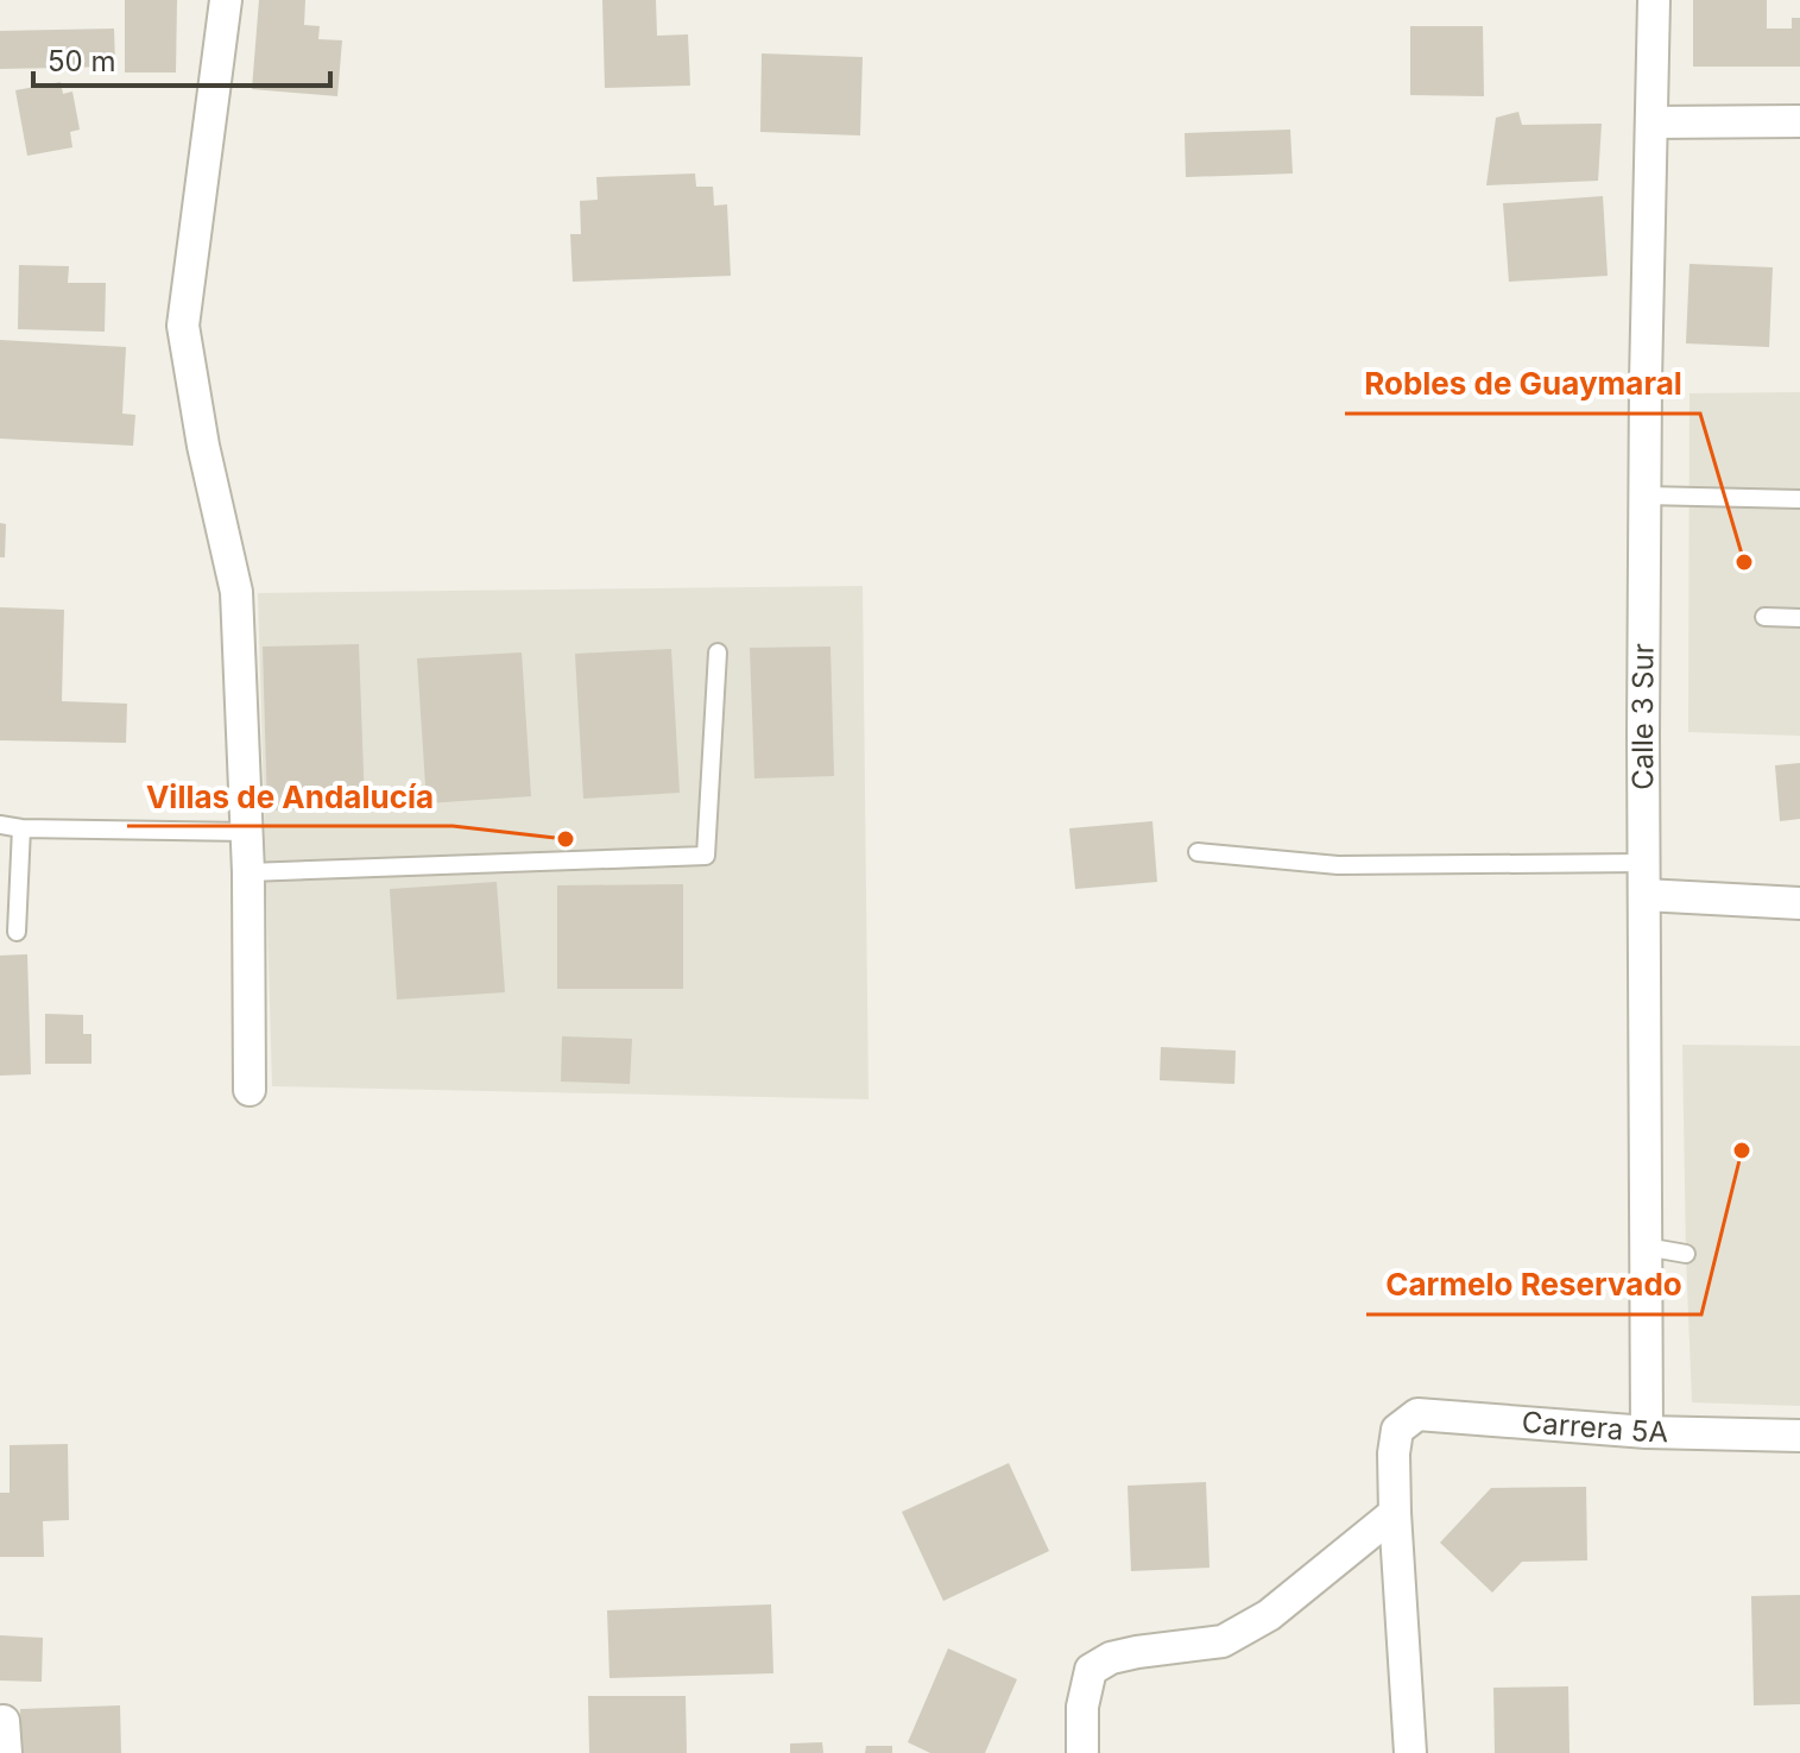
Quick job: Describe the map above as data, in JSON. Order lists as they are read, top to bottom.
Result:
{
  "streets": {
    "street": ["Calle 3 Sur", "Carrera 5A"]
  },
  "crossings": [
    ["Calle 3 Sur", "Carrera 5A"]
  ],
  "places": ["Robles de Guaymaral", "Villas de Andalucía", "Carmelo Reservado"],
  "scale_bar": "50 m"
}
